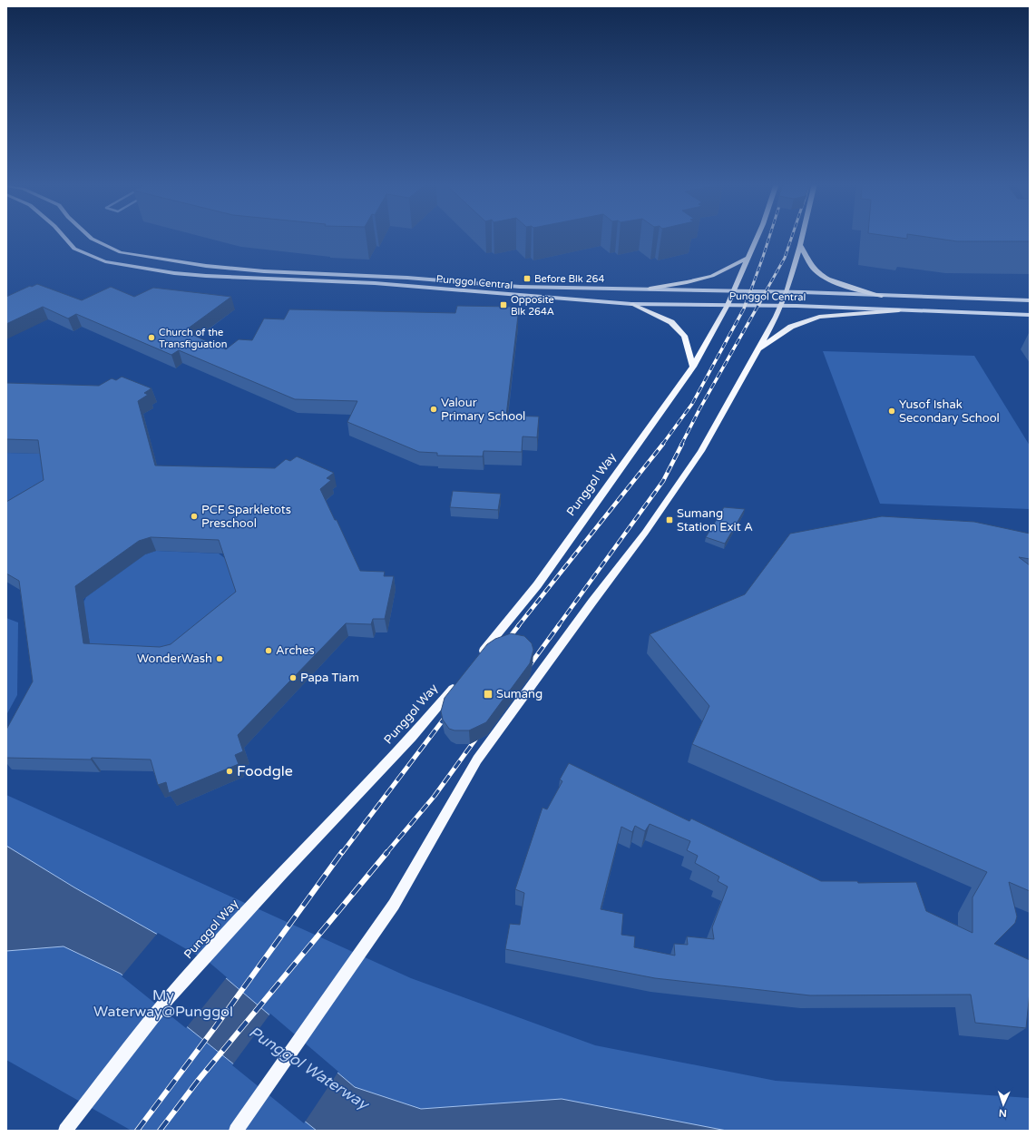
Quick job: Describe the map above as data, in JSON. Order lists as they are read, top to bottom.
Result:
{
  "streets": {
    "main road": ["Punggol Central", "Punggol Way"]
  },
  "crossings": [
    ["Punggol Central", "Punggol Way"]
  ],
  "water": ["Punggol Waterway"],
  "parks": ["My Waterway@Punggol"],
  "places": {
    "transit": [
      "Before Blk 264",
      "Opposite Blk 264A",
      "Sumang Station Exit A",
      "Sumang"
    ],
    "other": [
      "Church of the Transfiguation",
      "Valour Primary School",
      "Yusof Ishak Secondary School",
      "PCF Sparkletots Preschool",
      "Arches",
      "WonderWash",
      "Papa Tiam",
      "Foodgle"
    ]
  },
  "north": "bottom"
}
